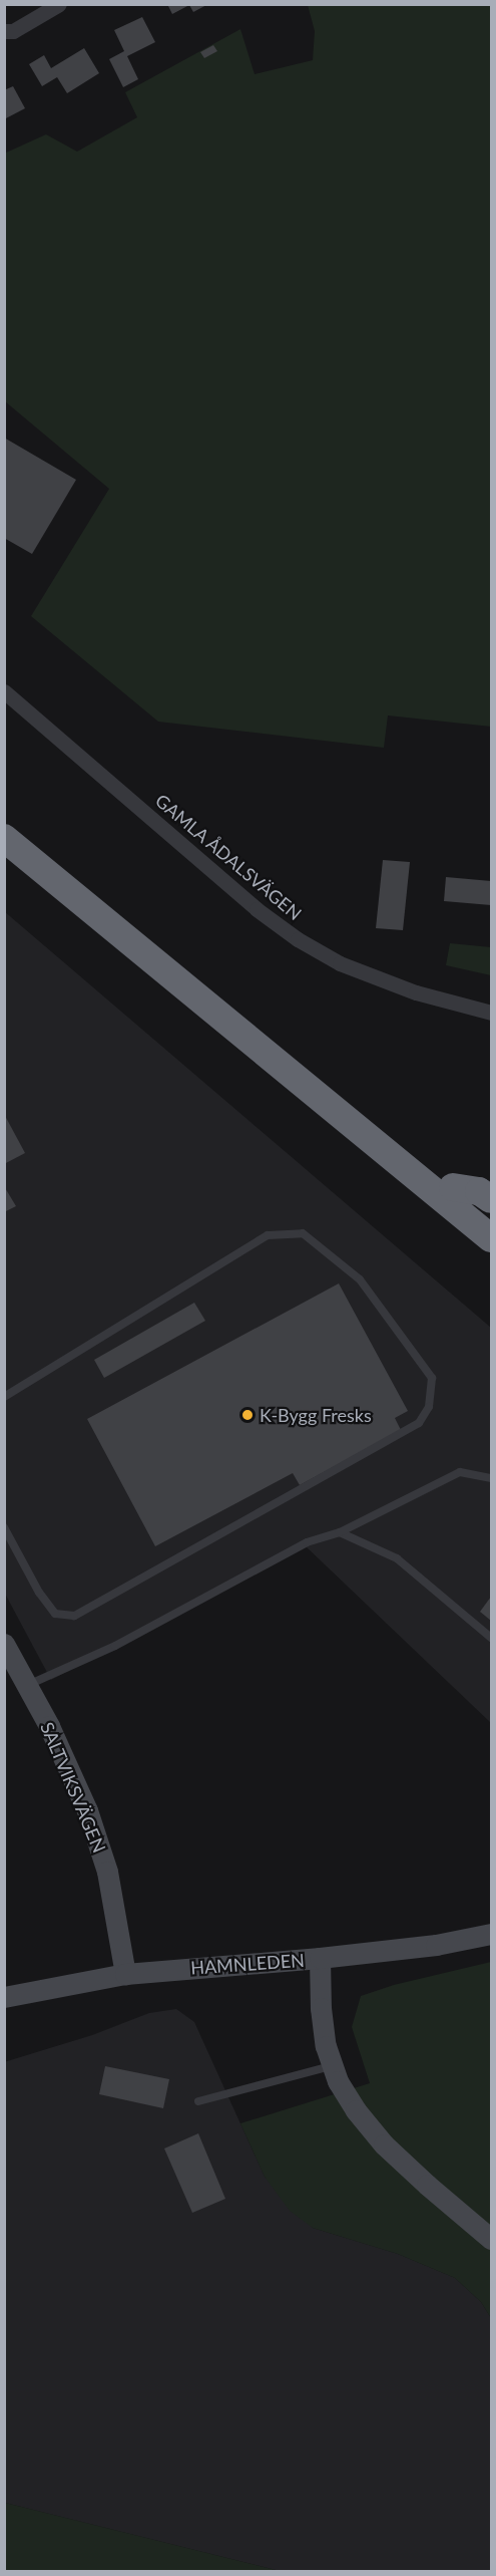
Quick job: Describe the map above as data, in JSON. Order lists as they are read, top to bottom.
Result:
{
  "streets": {
    "street": ["GAMLA ÅDALSVÄGEN", "SALTVIKSVÄGEN", "HAMNLEDEN"]
  },
  "crossings": [
    ["SALTVIKSVÄGEN", "HAMNLEDEN"]
  ],
  "places": ["K-Bygg Fresks"]
}
